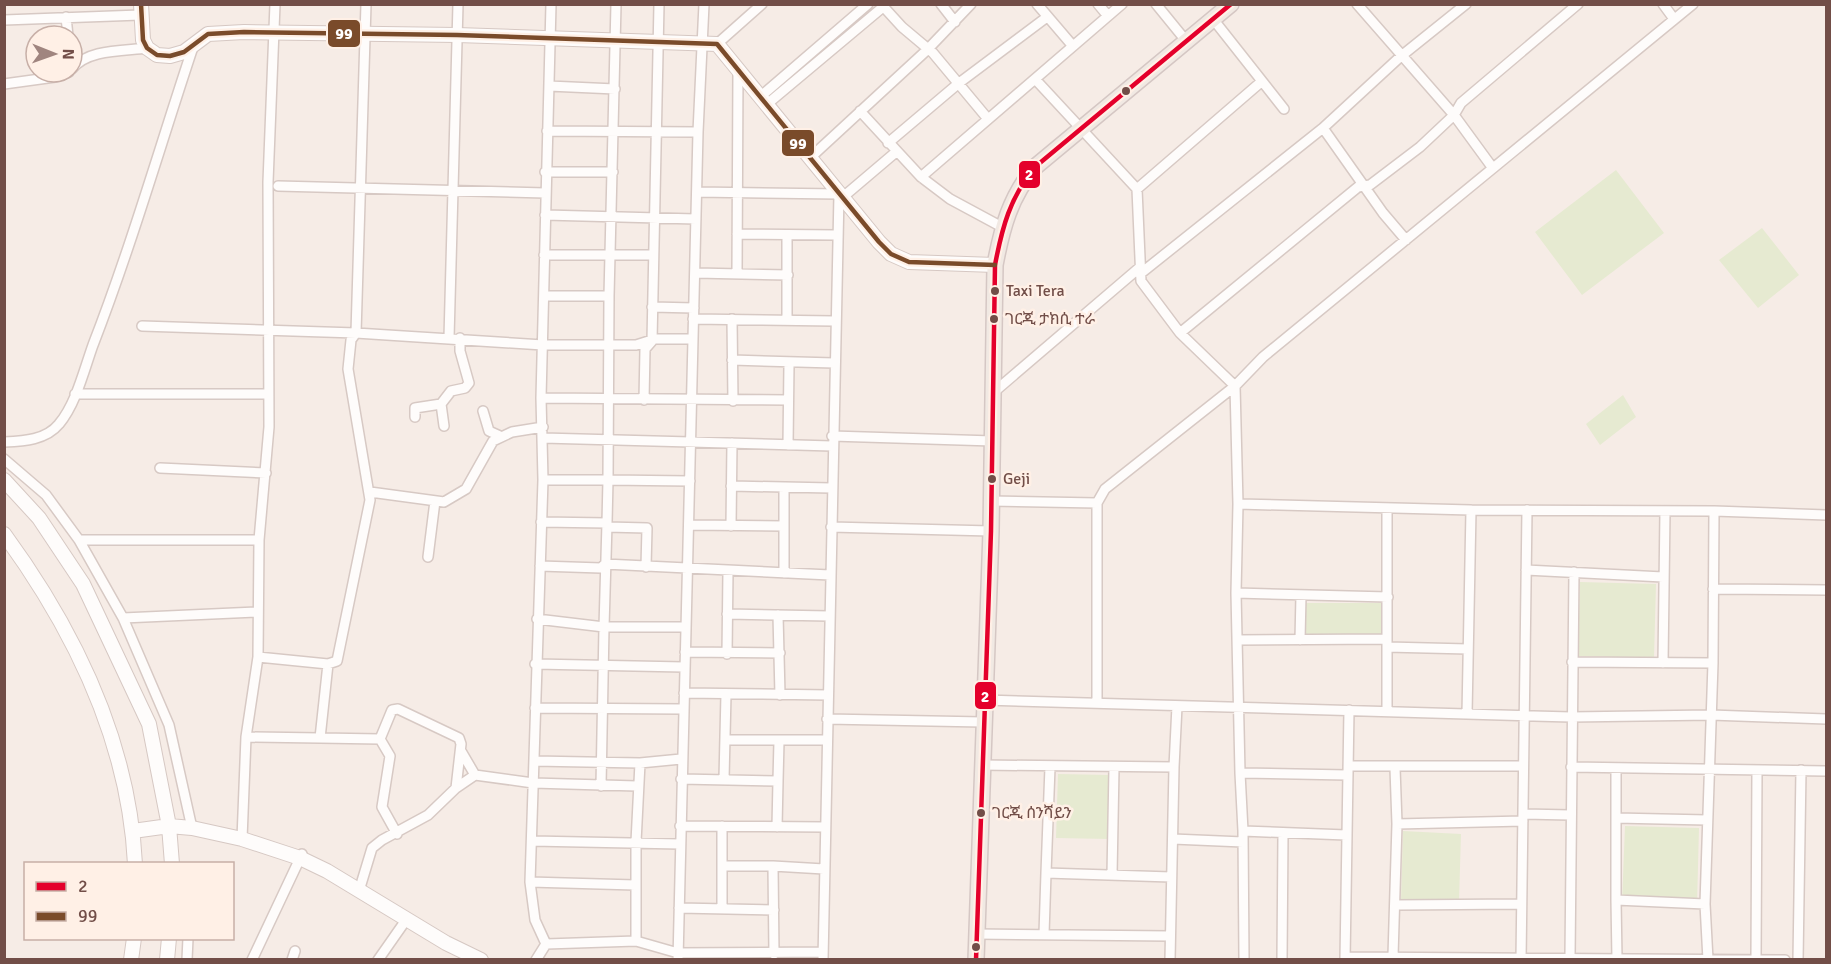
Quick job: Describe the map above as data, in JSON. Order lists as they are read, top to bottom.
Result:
{
  "places": [
    "Taxi Tera",
    "ገርጂ ታክሲ ተራ",
    "Geji",
    "ገርጂ ሰንሻይን"
  ],
  "lines": ["transit line 2", "transit line 99"],
  "legend": ["2", "99"],
  "north": "right"
}
